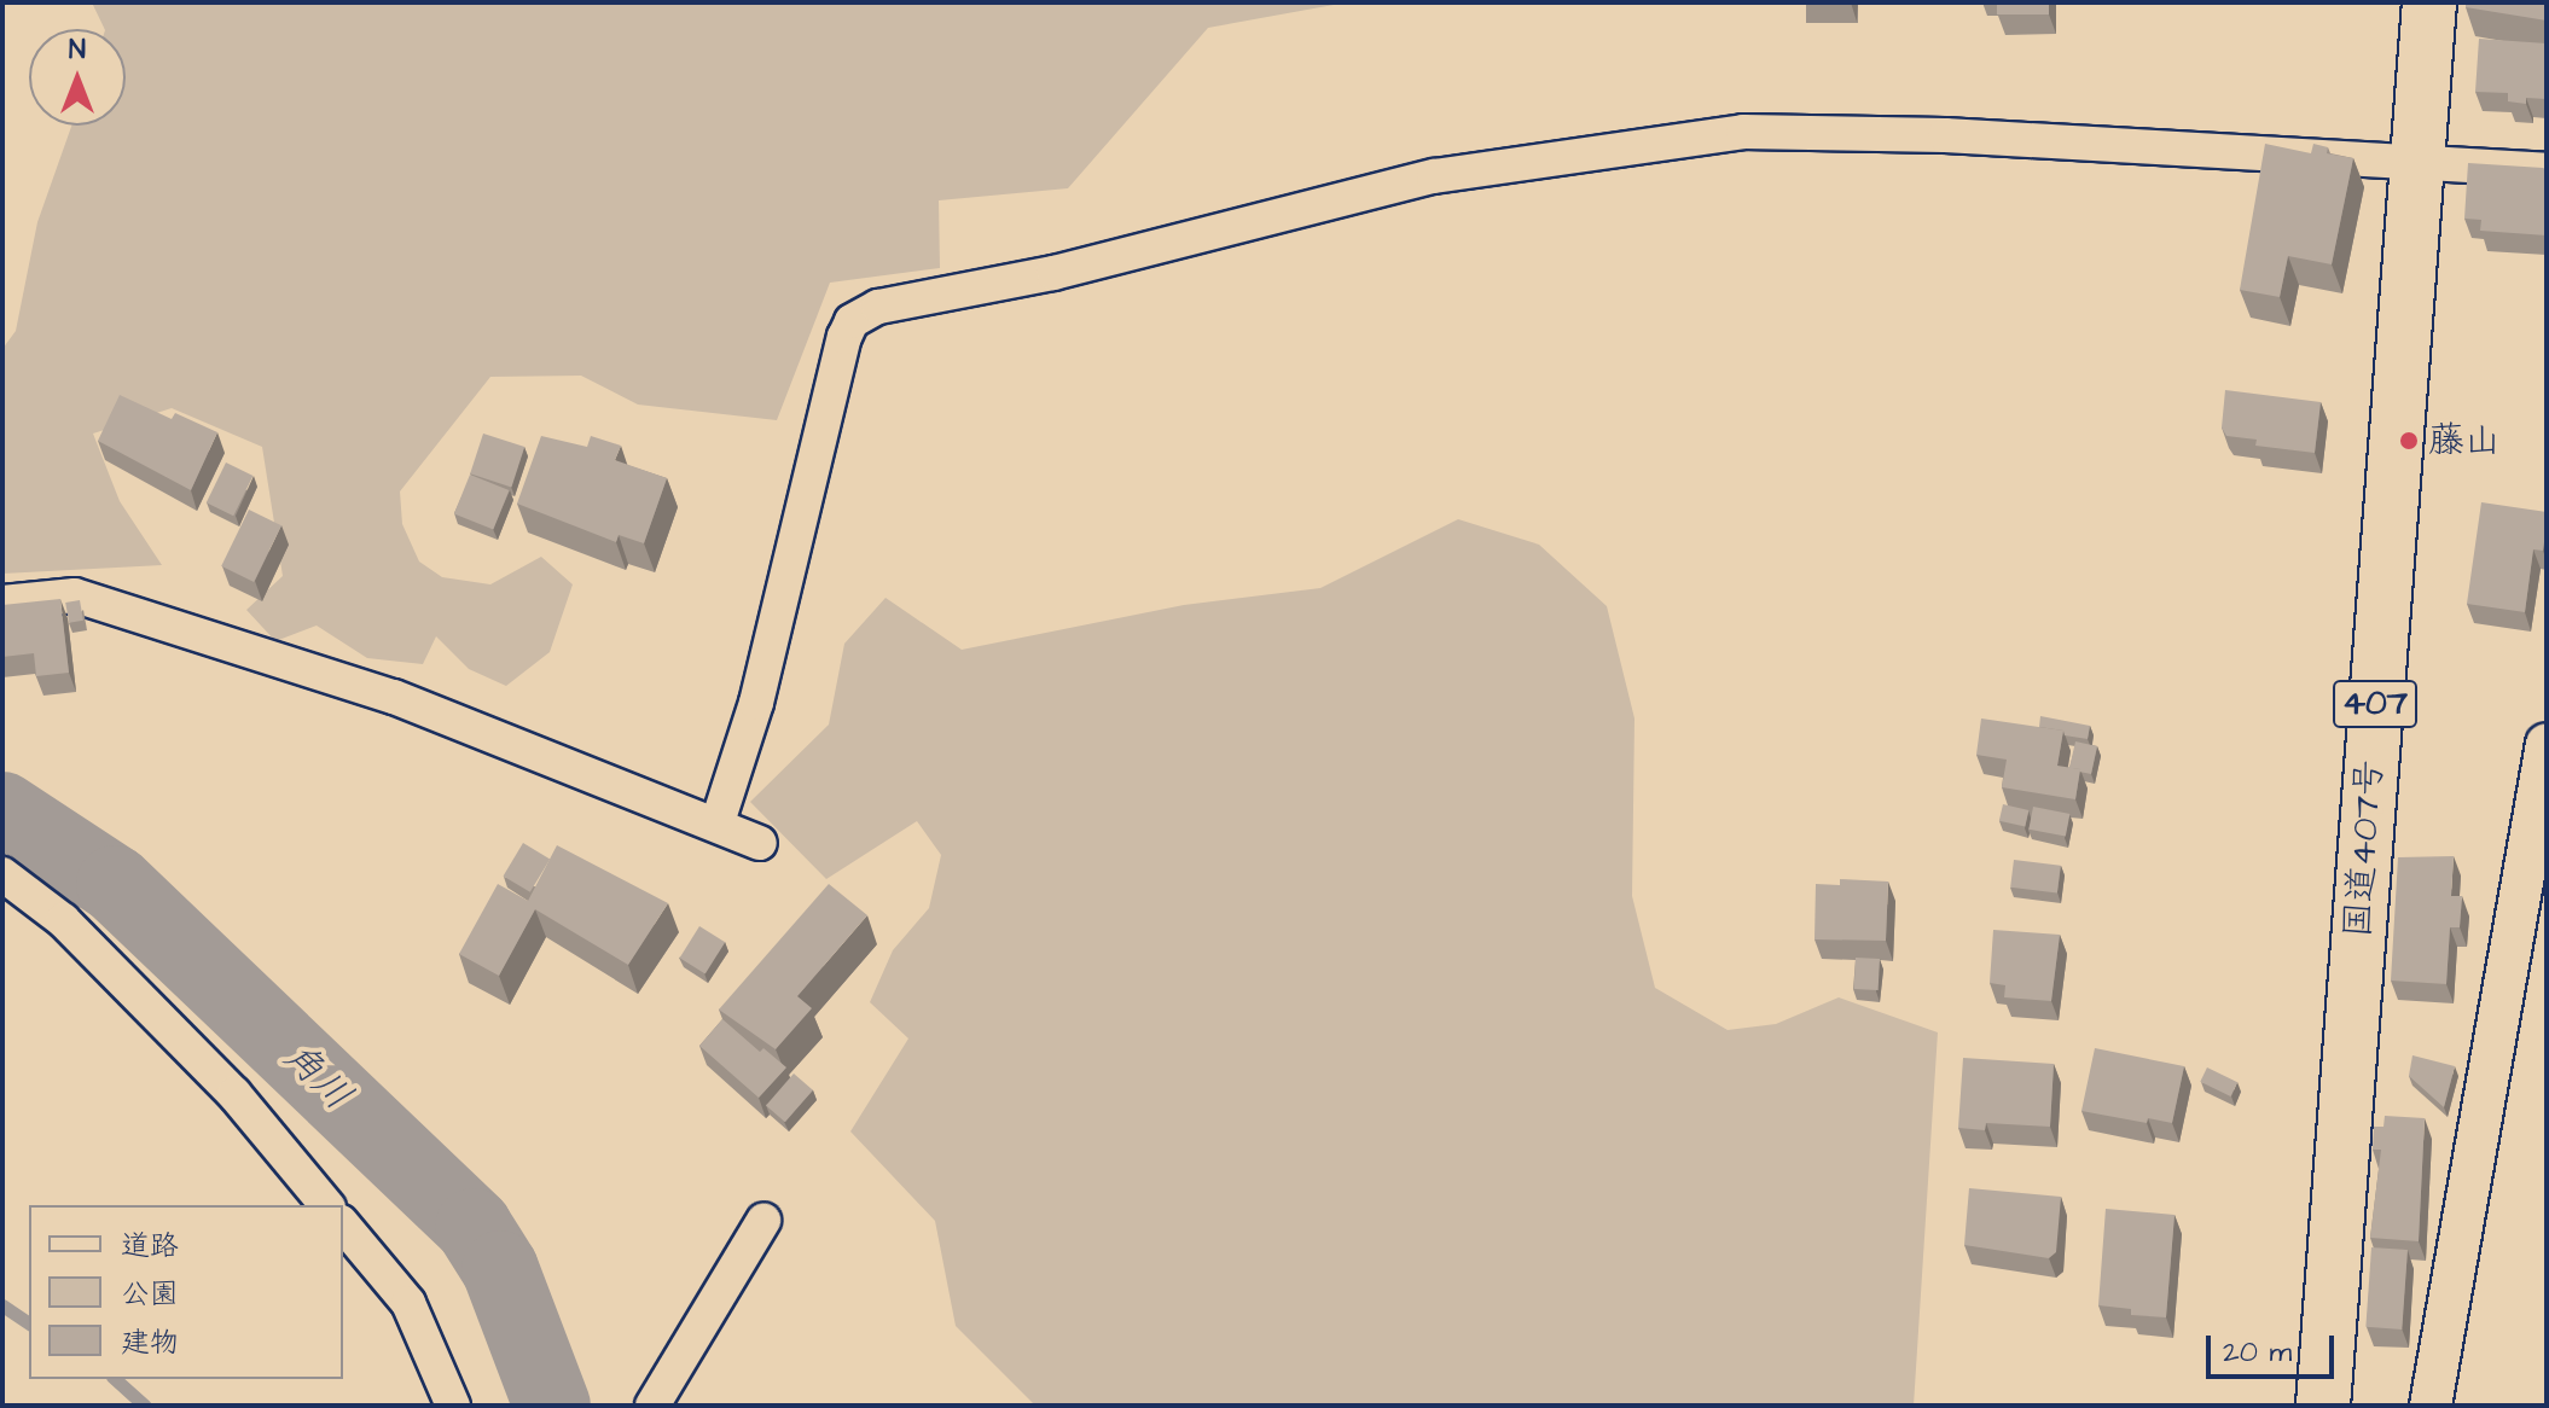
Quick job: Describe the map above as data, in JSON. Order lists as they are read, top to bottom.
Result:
{
  "streets": {
    "highway": ["407", "国道407号"]
  },
  "water": ["角川"],
  "places": ["藤山"],
  "legend": ["道路", "公園", "建物"],
  "scale_bar": "20 m",
  "north": "top"
}
